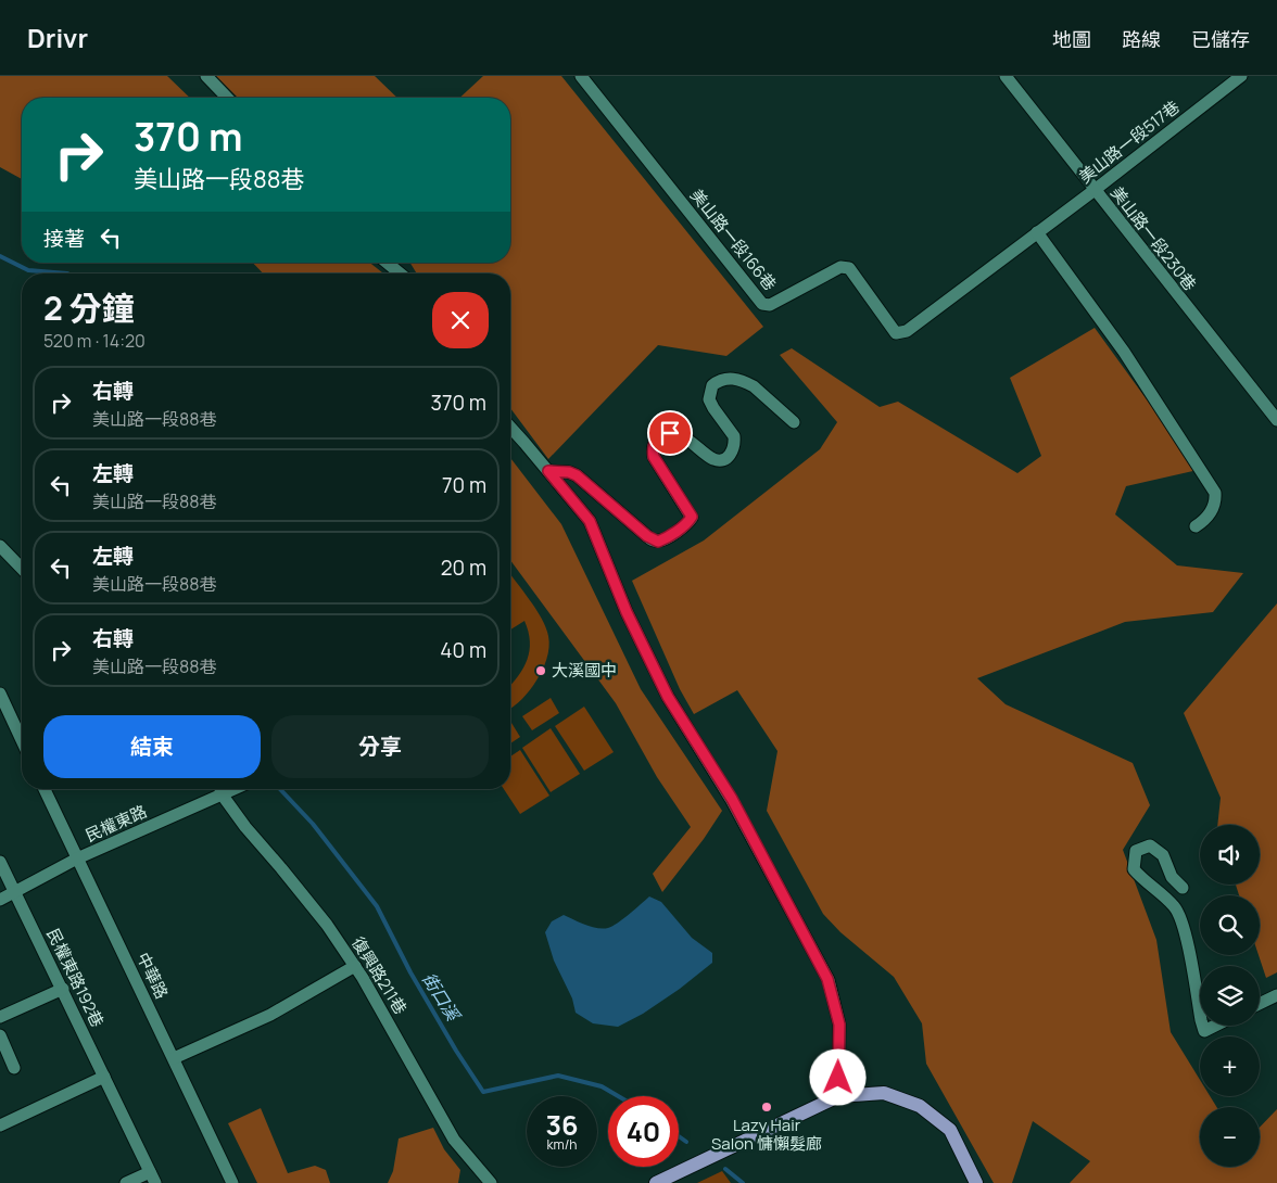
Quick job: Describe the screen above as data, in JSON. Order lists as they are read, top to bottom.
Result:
{
  "streets": {
    "street": [
      "美山路一段517巷",
      "美山路一段230巷",
      "美山路一段166巷",
      "民權東路",
      "中華路",
      "復興路211巷",
      "民權東路192巷"
    ]
  },
  "crossings": [
    ["美山路一段517巷", "美山路一段230巷"],
    ["美山路一段517巷", "美山路一段166巷"],
    ["民權東路", "中華路"],
    ["民權東路", "復興路211巷"],
    ["民權東路", "民權東路192巷"]
  ],
  "water": ["街口溪"],
  "places": ["大溪國中", "Lazy Hair Salon 慵懶髮廊"],
  "page": {
    "header": "Drivr",
    "nav": ["地圖", "路線", "已儲存"],
    "turn": ["370 m", "美山路一段88巷"],
    "then": "接著",
    "heading": ["2 分鐘", "520 m · 14:20"],
    "list": [
      {
        "name": "右轉",
        "note": "美山路一段88巷",
        "value": "370 m"
      },
      {
        "name": "左轉",
        "note": "美山路一段88巷",
        "value": "70 m"
      },
      {
        "name": "左轉",
        "note": "美山路一段88巷",
        "value": "20 m"
      },
      {
        "name": "右轉",
        "note": "美山路一段88巷",
        "value": "40 m"
      }
    ],
    "buttons": ["結束", "分享"],
    "map_buttons": ["+", "−"],
    "speed": "36 km/h",
    "limit": "40"
  }
}
